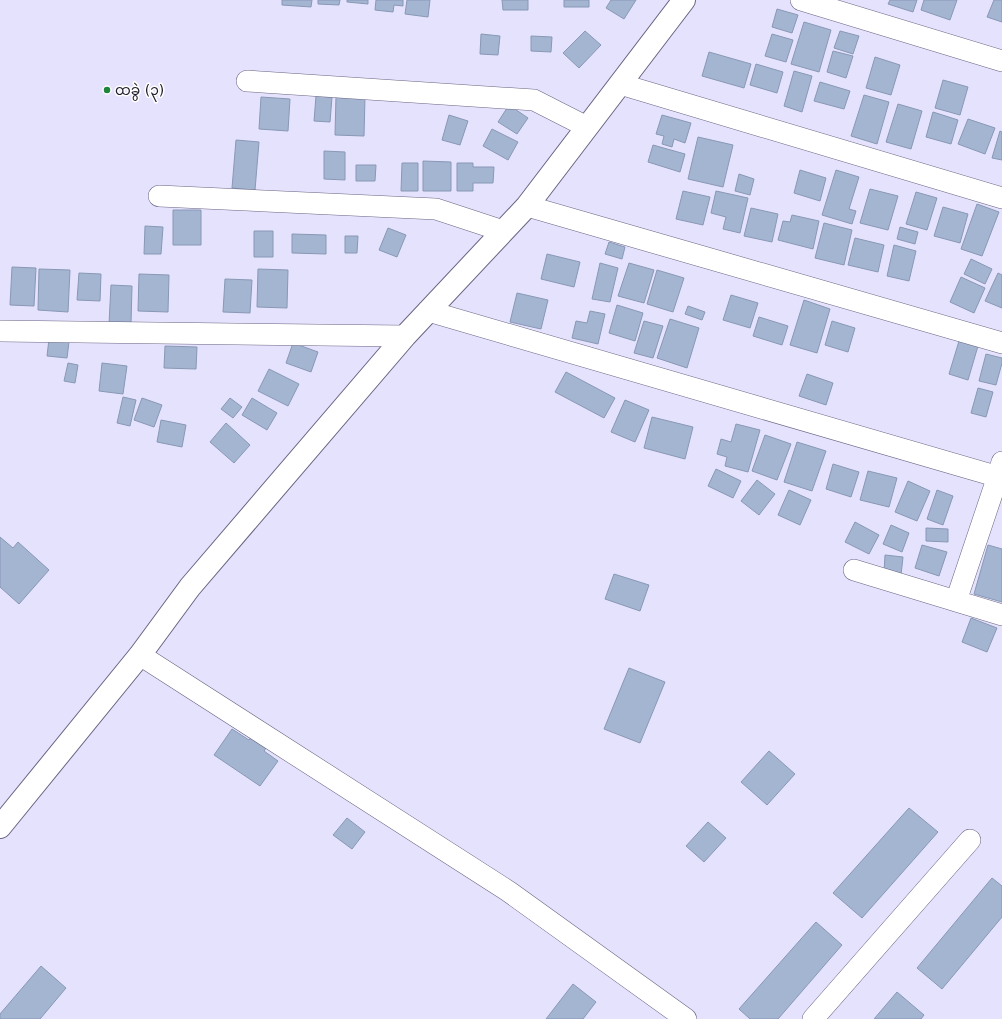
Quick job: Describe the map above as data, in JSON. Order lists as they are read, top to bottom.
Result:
{
  "places": ["ထခွဲ (၃)"]
}
